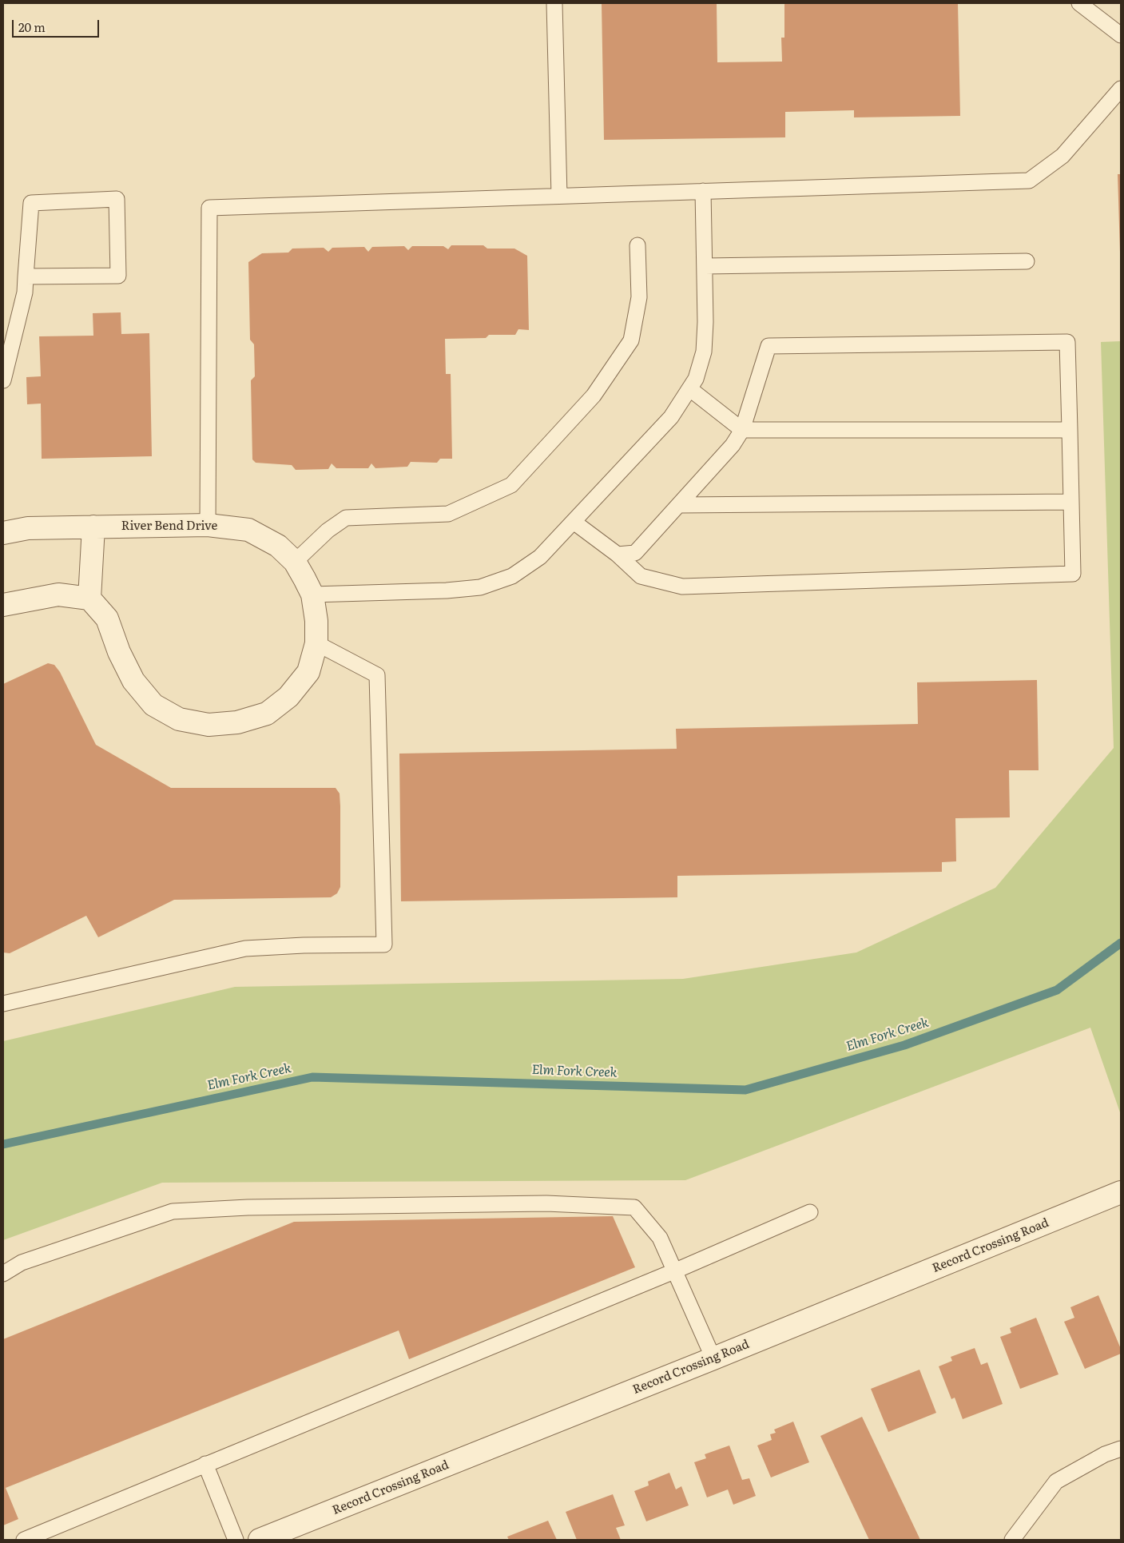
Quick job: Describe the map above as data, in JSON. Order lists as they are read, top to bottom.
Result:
{
  "streets": {
    "street": ["River Bend Drive", "Record Crossing Road"]
  },
  "water": ["Elm Fork Creek"],
  "scale_bar": "20 m"
}
